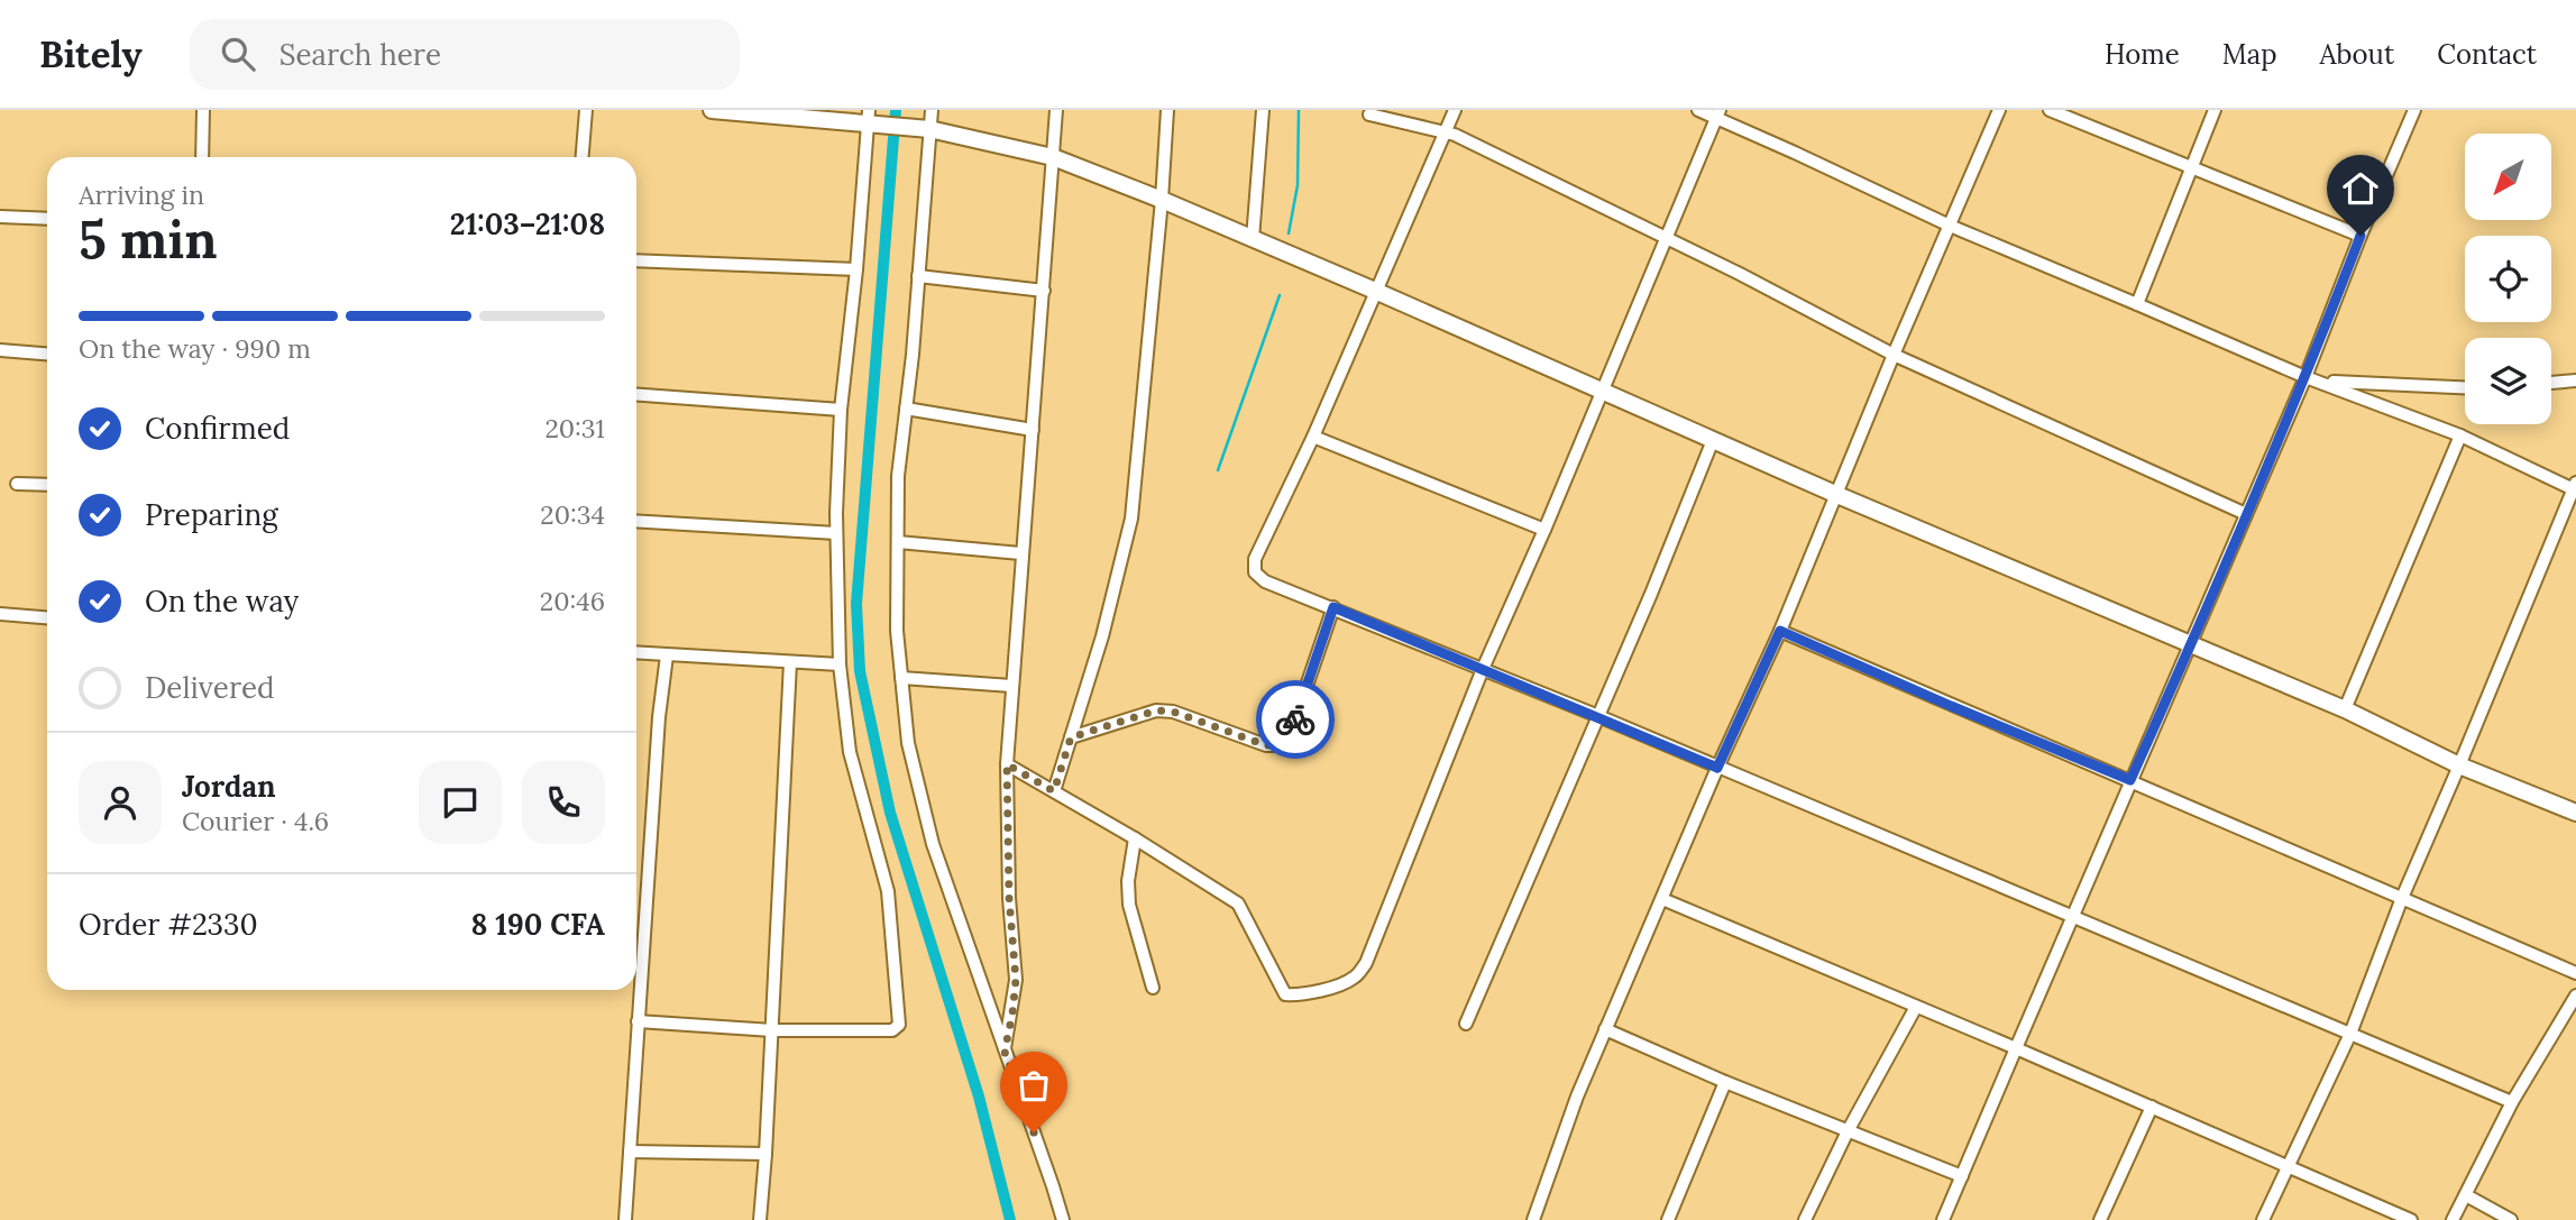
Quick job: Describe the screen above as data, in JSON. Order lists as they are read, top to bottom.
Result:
{
  "north": "bottom left",
  "page": {
    "header": "Bitely",
    "search": "Search here",
    "nav": [
      "Home",
      "Map",
      "About",
      "Contact"
    ],
    "heading": ["5 min", "Arriving in", "21:03–21:08"],
    "panel": [
      "Jordan",
      "Courier · 4.6",
      "Order #2330",
      "8 190 CFA"
    ],
    "bar": "On the way · 990 m",
    "list": [
      ["Confirmed", "20:31"],
      ["Preparing", "20:34"],
      ["On the way", "20:46"],
      "Delivered"
    ]
  }
}
